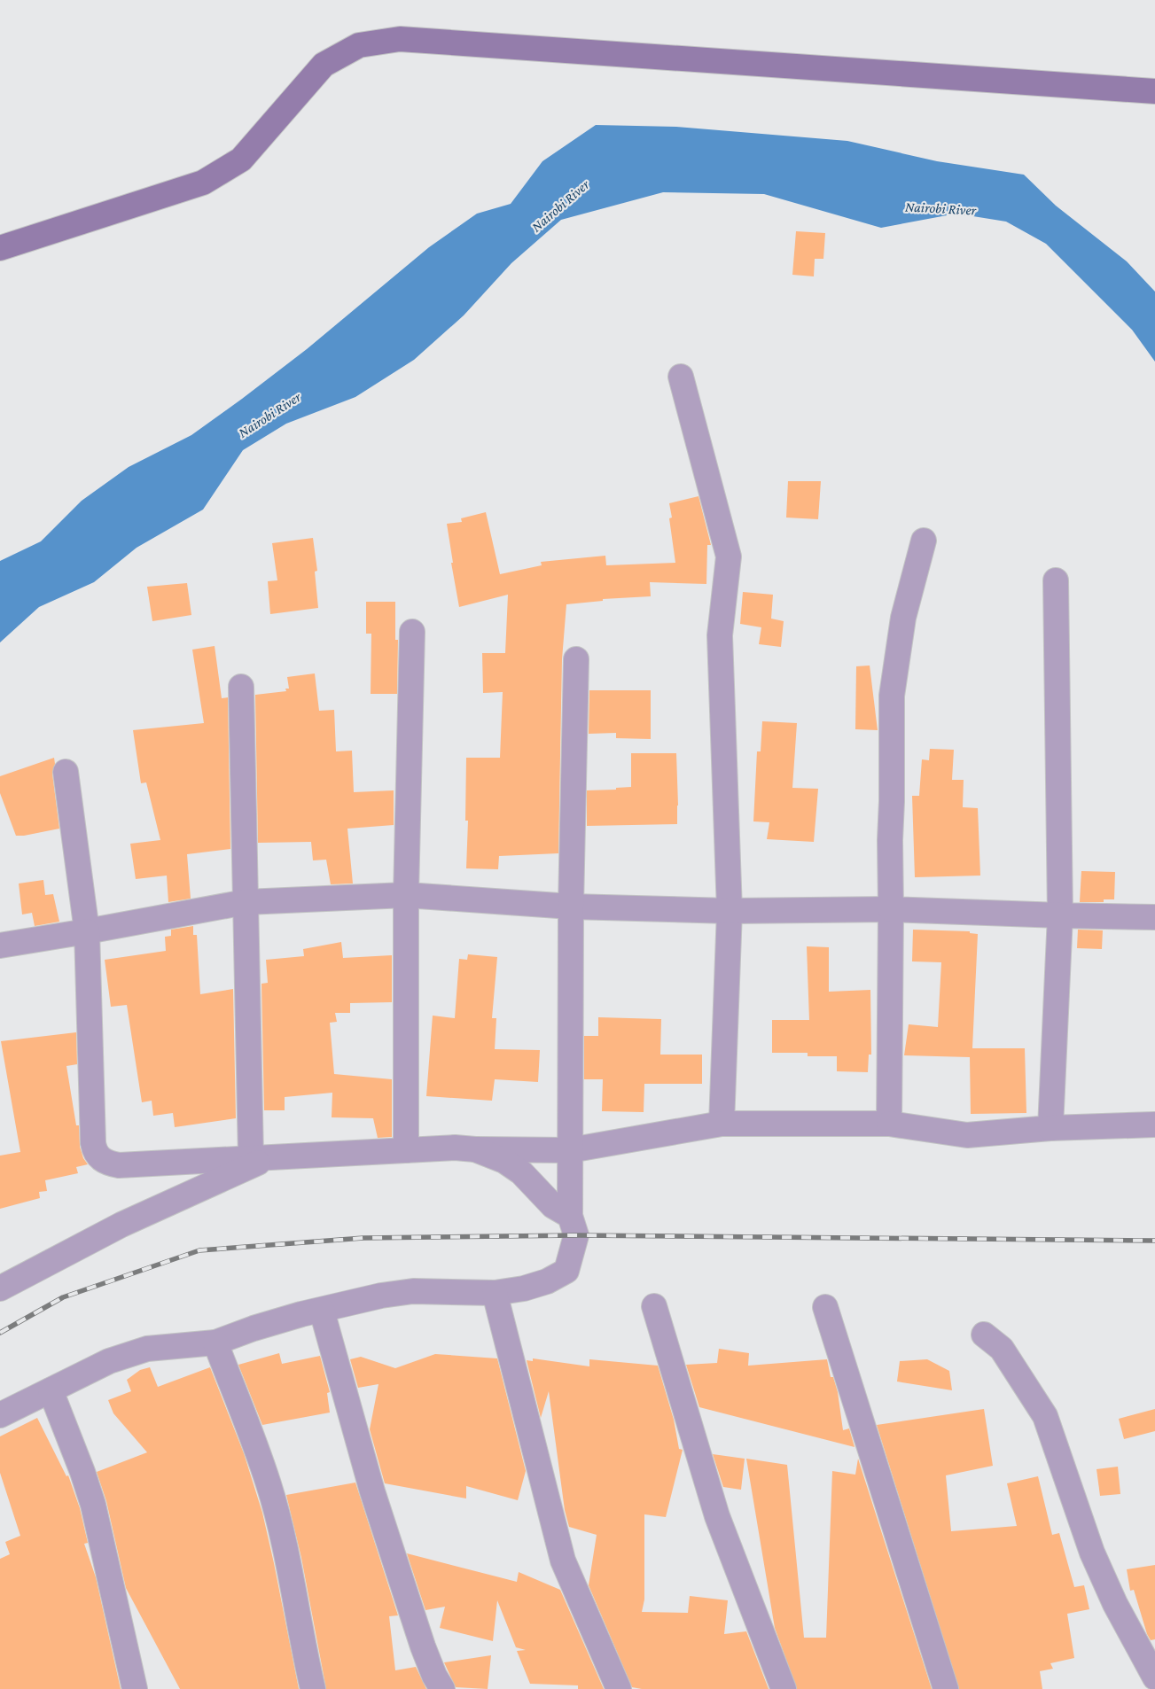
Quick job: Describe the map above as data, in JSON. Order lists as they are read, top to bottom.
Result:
{
  "water": ["Nairobi River"]
}
